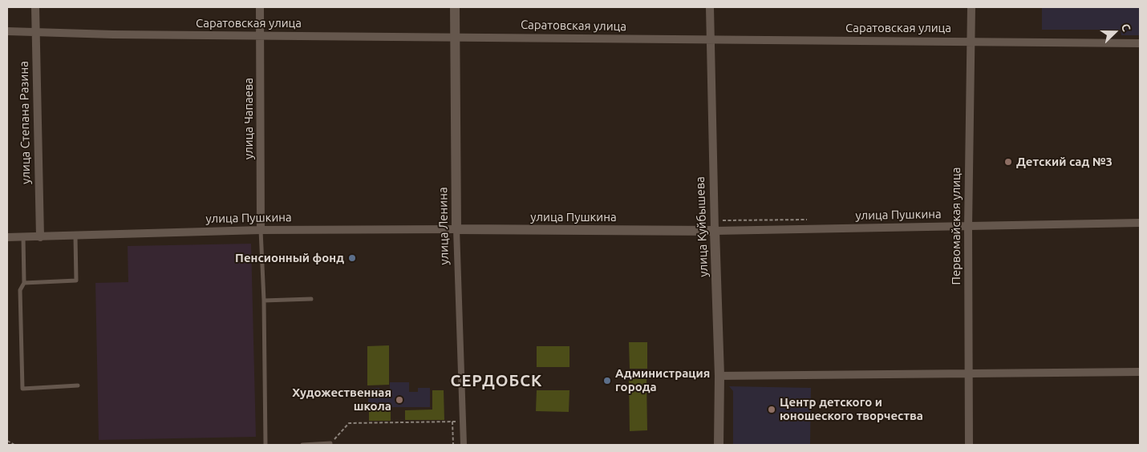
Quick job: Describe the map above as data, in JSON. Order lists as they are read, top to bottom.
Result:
{
  "streets": {
    "street": [
      "Саратовская улица",
      "улица Чапаева",
      "улица Степана Разина",
      "улица Пушкина",
      "улица Ленина",
      "Первомайская улица",
      "улица Куйбышева"
    ]
  },
  "crossings": [
    ["Саратовская улица", "улица Чапаева"],
    ["Саратовская улица", "улица Степана Разина"],
    ["Саратовская улица", "улица Ленина"],
    ["Саратовская улица", "Первомайская улица"],
    ["Саратовская улица", "улица Куйбышева"],
    ["улица Чапаева", "улица Пушкина"],
    ["улица Степана Разина", "улица Пушкина"],
    ["улица Пушкина", "улица Ленина"],
    ["улица Пушкина", "Первомайская улица"],
    ["улица Пушкина", "улица Куйбышева"]
  ],
  "districts": ["СЕРДОБСК"],
  "places": [
    "Детский сад №3",
    "Пенсионный фонд",
    "Администрация города",
    "Художественная школа",
    "Центр детского и юношеского творчества"
  ],
  "north": "right"
}
